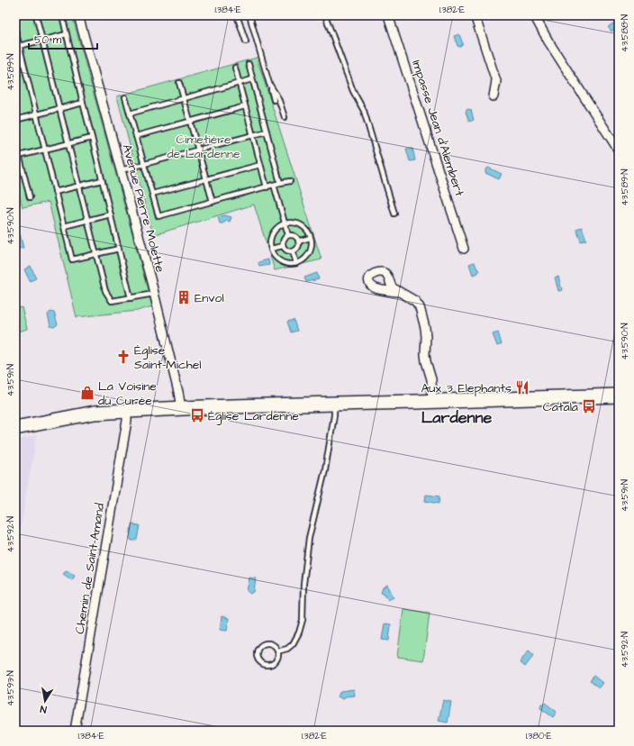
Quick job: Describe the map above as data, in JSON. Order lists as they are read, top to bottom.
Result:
{
  "streets": {
    "street": ["Impasse Jean d'Alembert", "Avenue Pierre Molette", "Chemin de Saint-Amand"]
  },
  "districts": ["Lardenne"],
  "parks": ["Cimetière de Lardenne"],
  "places": {
    "building": ["Envol"],
    "church": ["Église Saint-Michel"],
    "restaurant": ["Aux 3 Elephants"],
    "shop": ["La Voisine du Curée"],
    "bus stop": ["Catala", "Église Lardenne"]
  },
  "scale_bar": "50 m",
  "north": "bottom",
  "coordinates": [
    "1.384°E",
    "1.382°E",
    "43.588°N",
    "43.589°N",
    "43.590°N",
    "43.591°N",
    "43.592°N",
    "43.593°N",
    "1.380°E"
  ]
}
